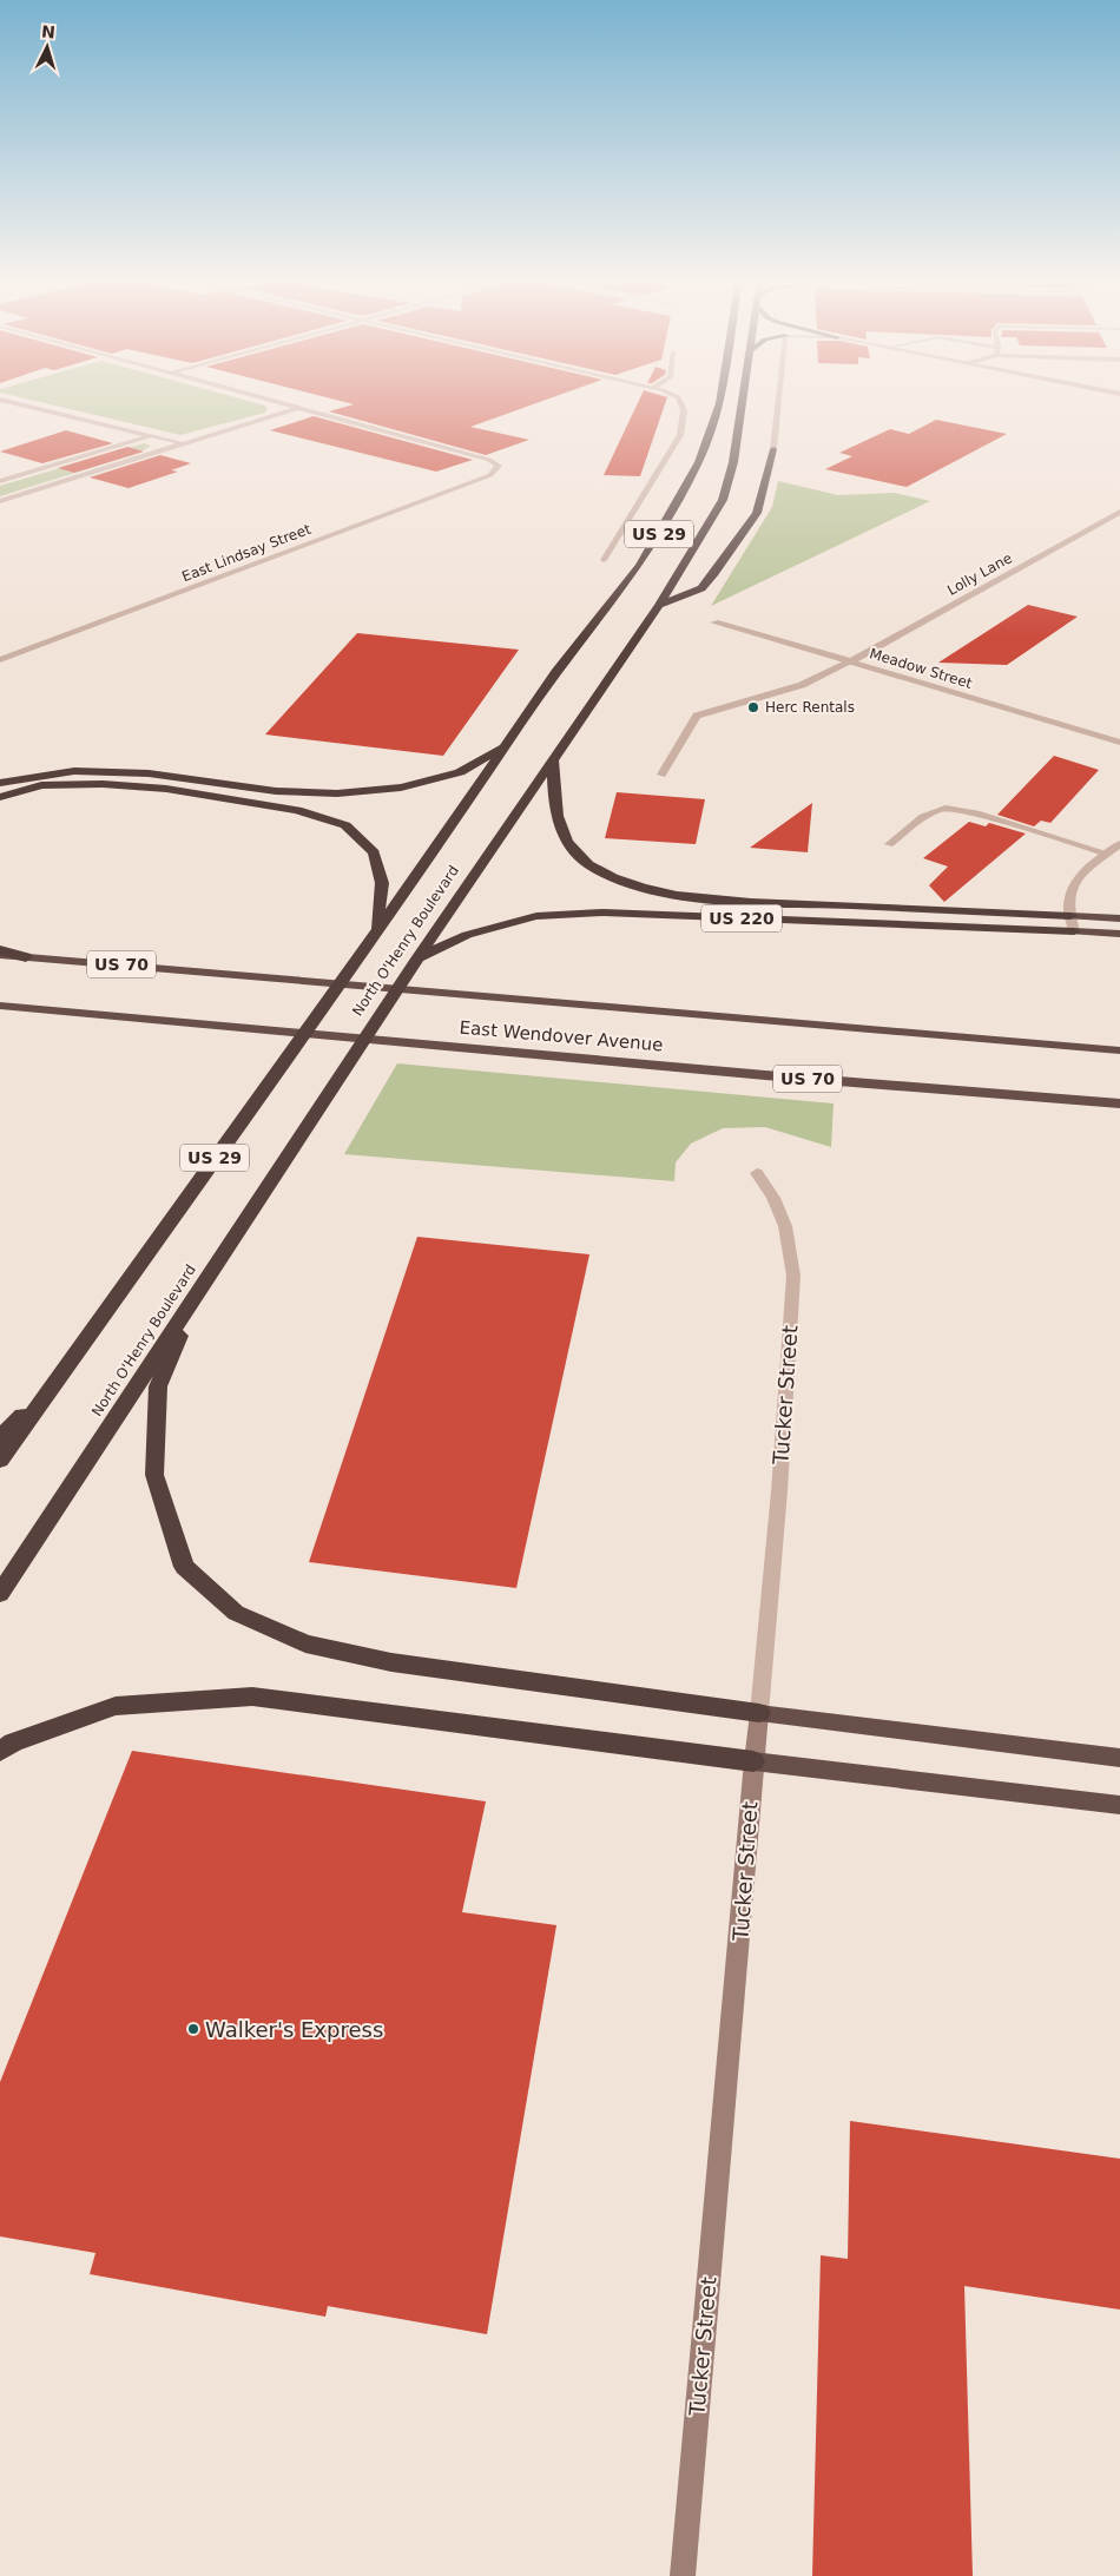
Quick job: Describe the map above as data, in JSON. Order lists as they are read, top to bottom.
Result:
{
  "streets": {
    "highway": [
      "US 29",
      "US 220",
      "North O'Henry Boulevard",
      "US 70",
      "East Wendover Avenue"
    ],
    "main road": ["Tucker Street"],
    "street": ["East Lindsay Street", "Lolly Lane", "Meadow Street"]
  },
  "crossings": [
    ["Lolly Lane", "Meadow Street"],
    ["US 220", "North O'Henry Boulevard"]
  ],
  "places": ["Herc Rentals", "Walker's Express"],
  "north": "top"
}
